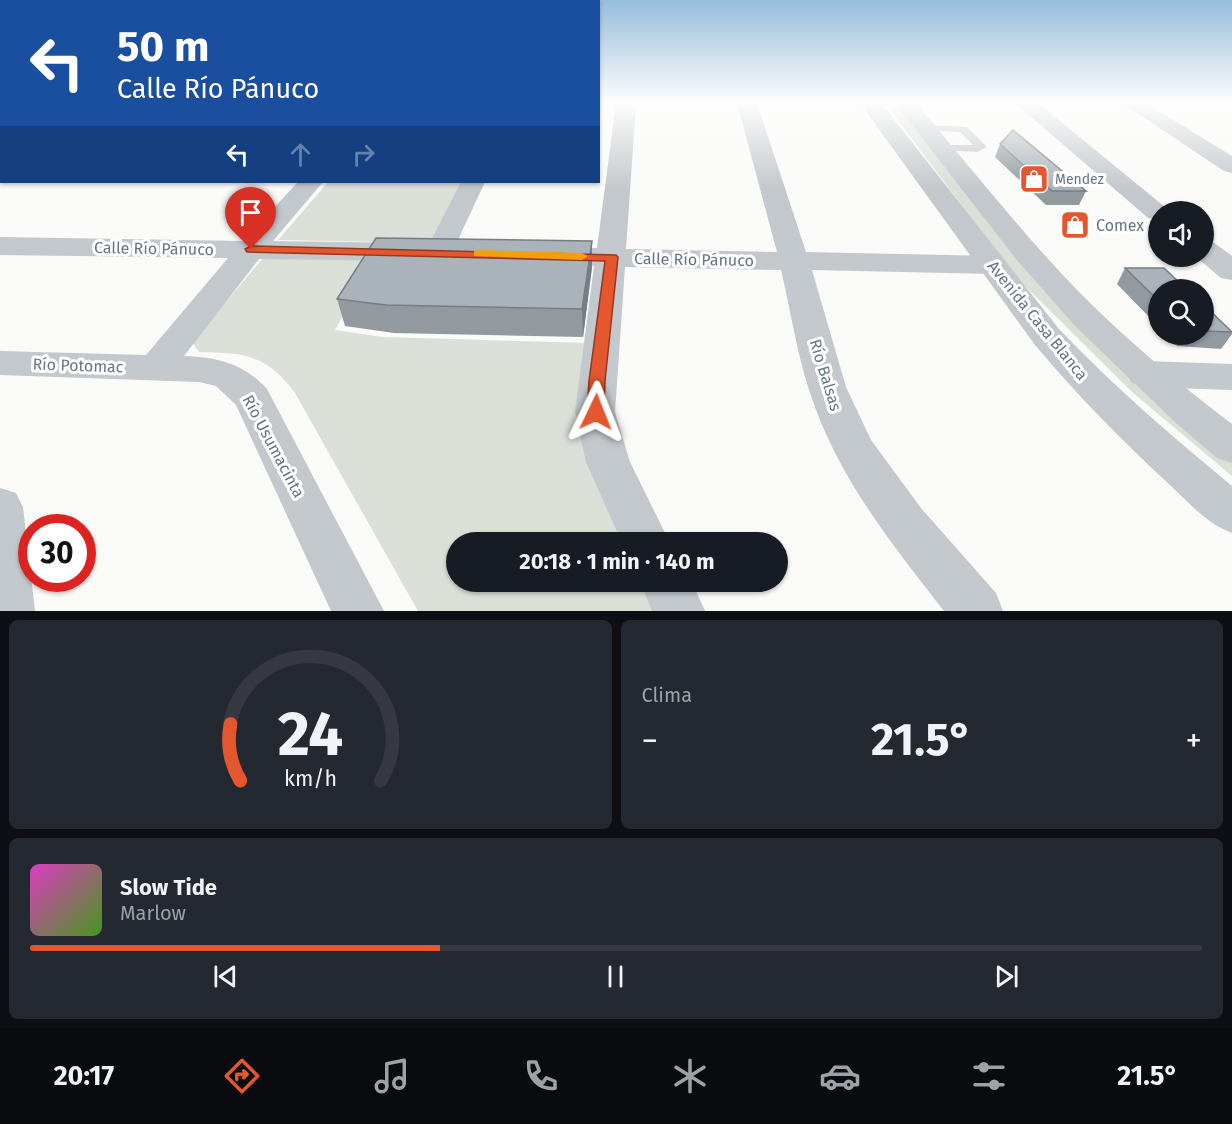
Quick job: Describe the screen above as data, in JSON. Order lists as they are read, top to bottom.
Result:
{
  "streets": {
    "street": [
      "Calle Río Pánuco",
      "Avenida Casa Blanca",
      "Río Potomac",
      "Río Balsas",
      "Río Usumacinta"
    ]
  },
  "crossings": [
    ["Calle Río Pánuco", "Avenida Casa Blanca"],
    ["Calle Río Pánuco", "Río Balsas"],
    ["Río Potomac", "Río Usumacinta"]
  ],
  "places": {
    "shop": ["Mendez", "Comex"]
  },
  "page": {
    "turn": ["50 m", "Calle Río Pánuco"],
    "limit": "30",
    "trip": "20:18 · 1 min · 140 m",
    "tile": "Clima",
    "heat": ["−", "21.5°", "+"],
    "song": ["Slow Tide", "Marlow"],
    "tabs": ["20:17", "21.5°"],
    "gauge": ["24", "km/h"]
  }
}
